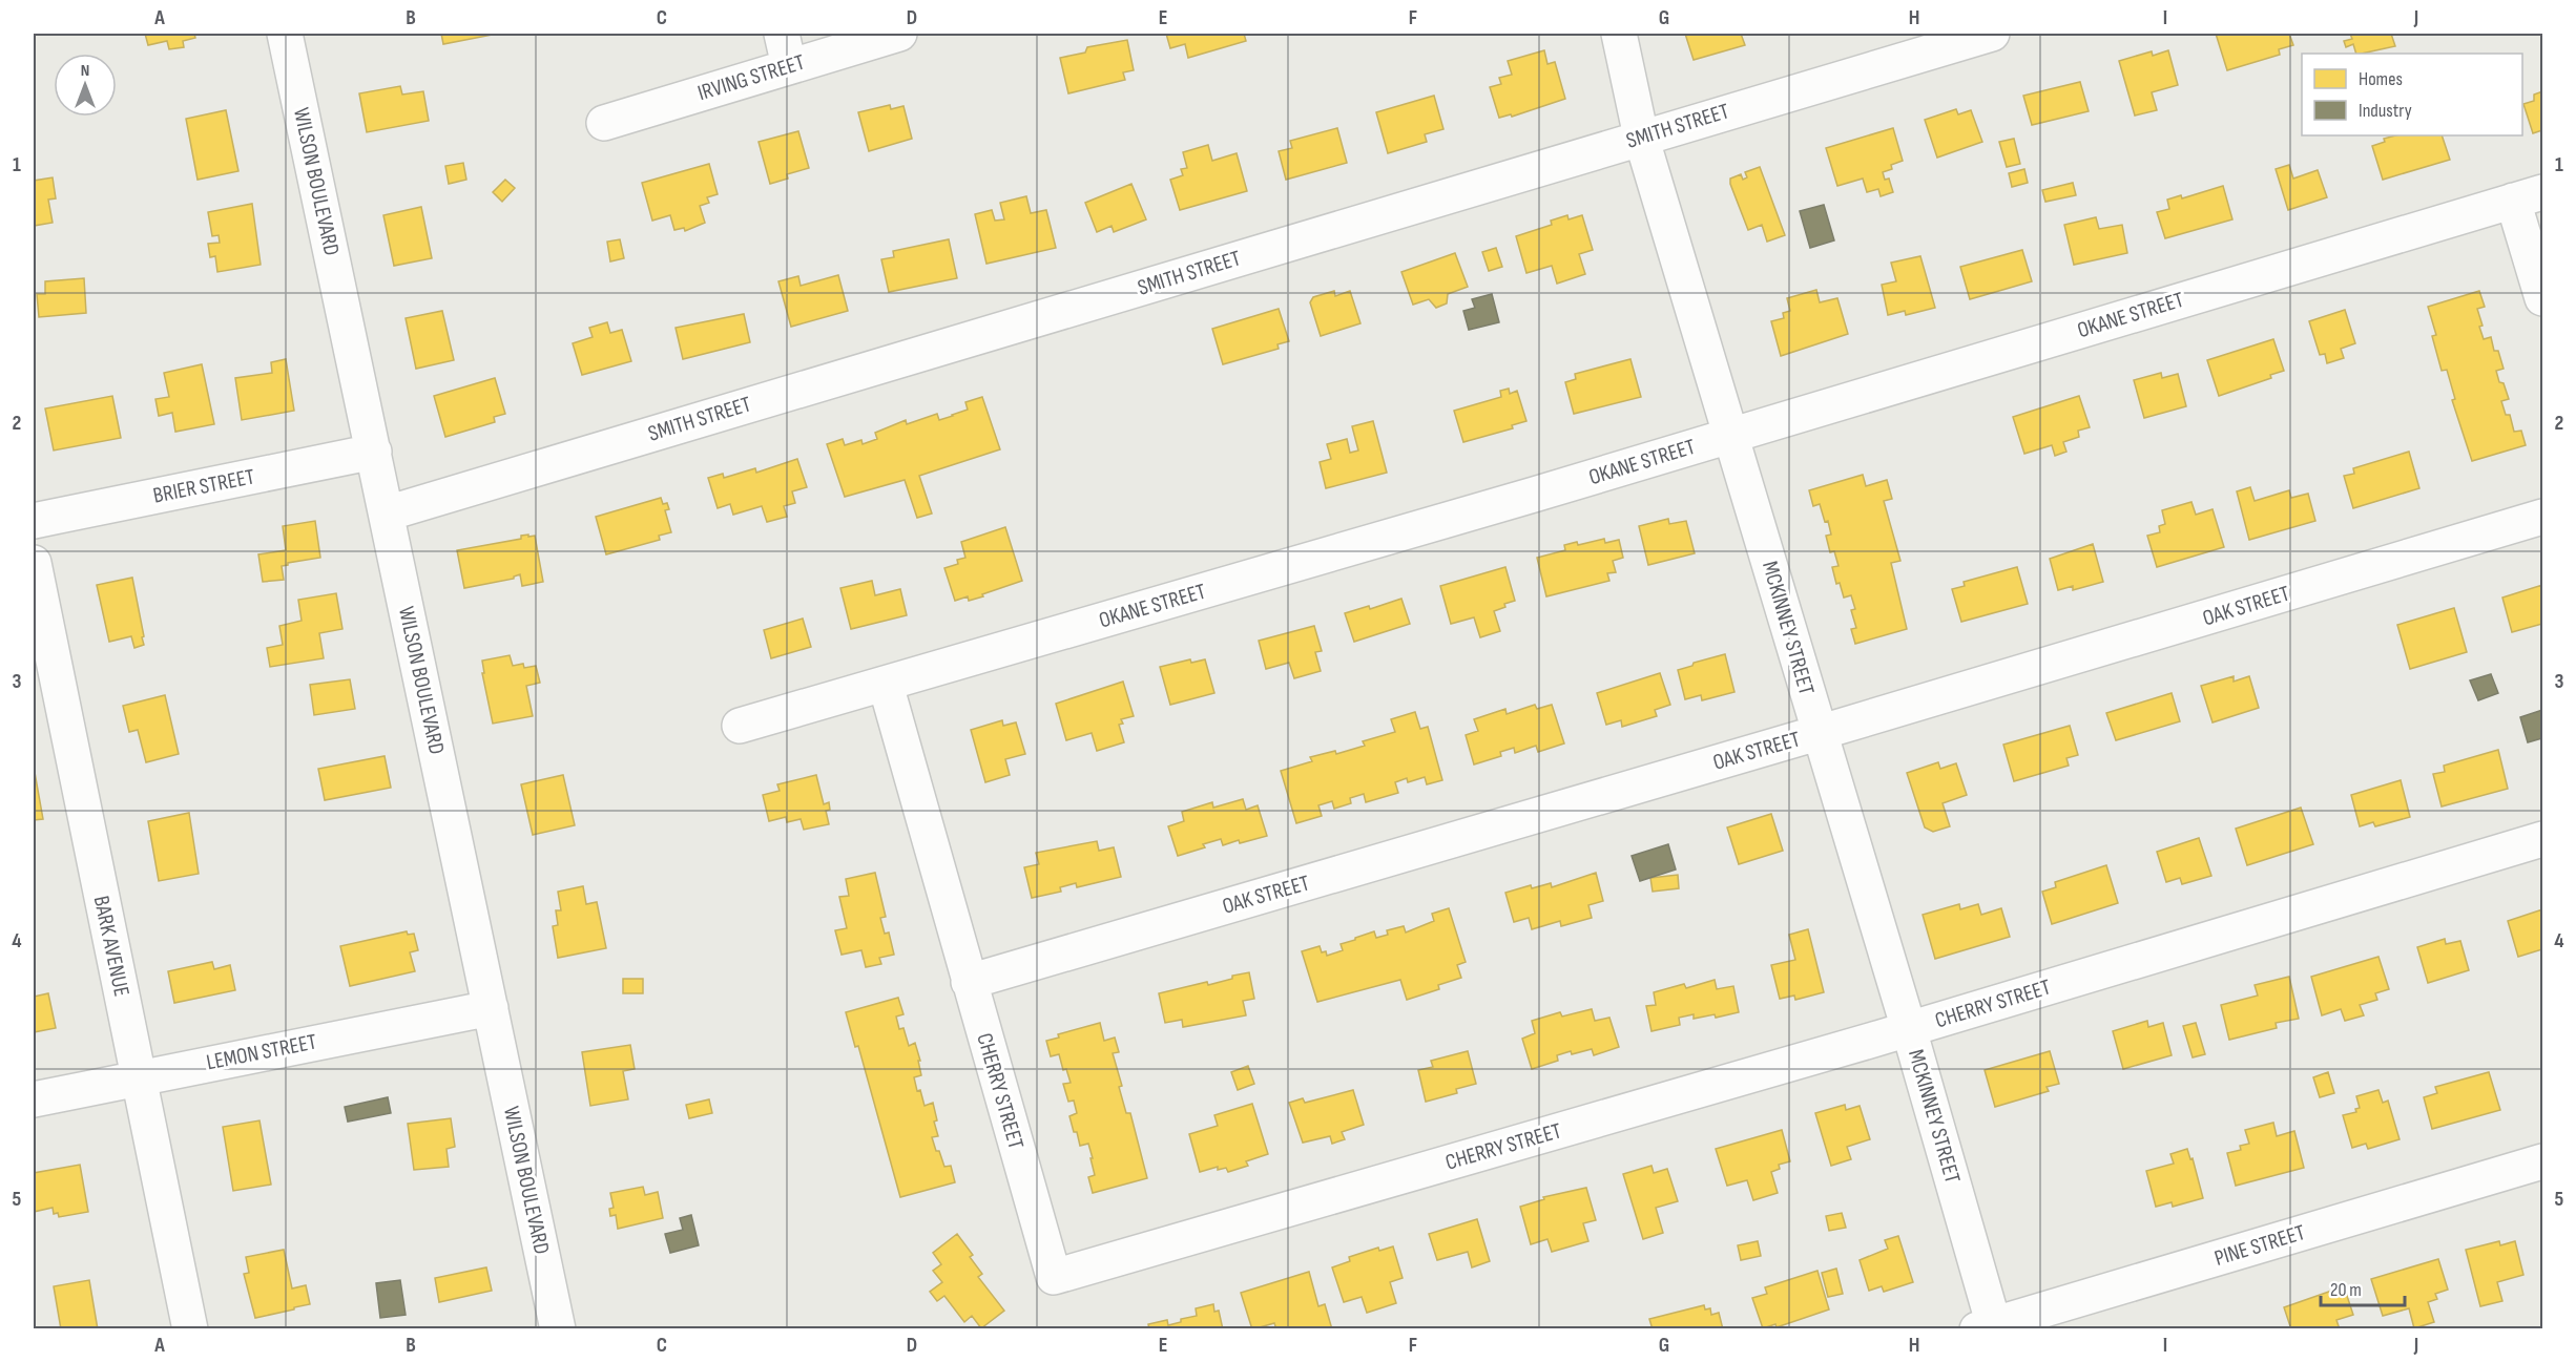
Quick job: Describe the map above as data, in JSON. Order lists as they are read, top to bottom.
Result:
{
  "streets": {
    "street": [
      "IRVING STREET",
      "SMITH STREET",
      "WILSON BOULEVARD",
      "OKANE STREET",
      "BRIER STREET",
      "OAK STREET",
      "MCKINNEY STREET",
      "BARK AVENUE",
      "CHERRY STREET",
      "LEMON STREET",
      "PINE STREET"
    ]
  },
  "crossings": [
    ["SMITH STREET", "WILSON BOULEVARD"],
    ["SMITH STREET", "MCKINNEY STREET"],
    ["WILSON BOULEVARD", "BRIER STREET"],
    ["WILSON BOULEVARD", "LEMON STREET"],
    ["OKANE STREET", "MCKINNEY STREET"],
    ["OKANE STREET", "CHERRY STREET"],
    ["OAK STREET", "MCKINNEY STREET"],
    ["OAK STREET", "CHERRY STREET"],
    ["MCKINNEY STREET", "CHERRY STREET"],
    ["MCKINNEY STREET", "PINE STREET"],
    ["BARK AVENUE", "LEMON STREET"]
  ],
  "legend": ["Homes", "Industry"],
  "scale_bar": "20 m",
  "north": "top",
  "grid": {
    "columns": [
      "A",
      "B",
      "C",
      "D",
      "E",
      "F",
      "G",
      "H",
      "I",
      "J"
    ],
    "rows": [
      "1",
      "2",
      "3",
      "4",
      "5"
    ]
  }
}
